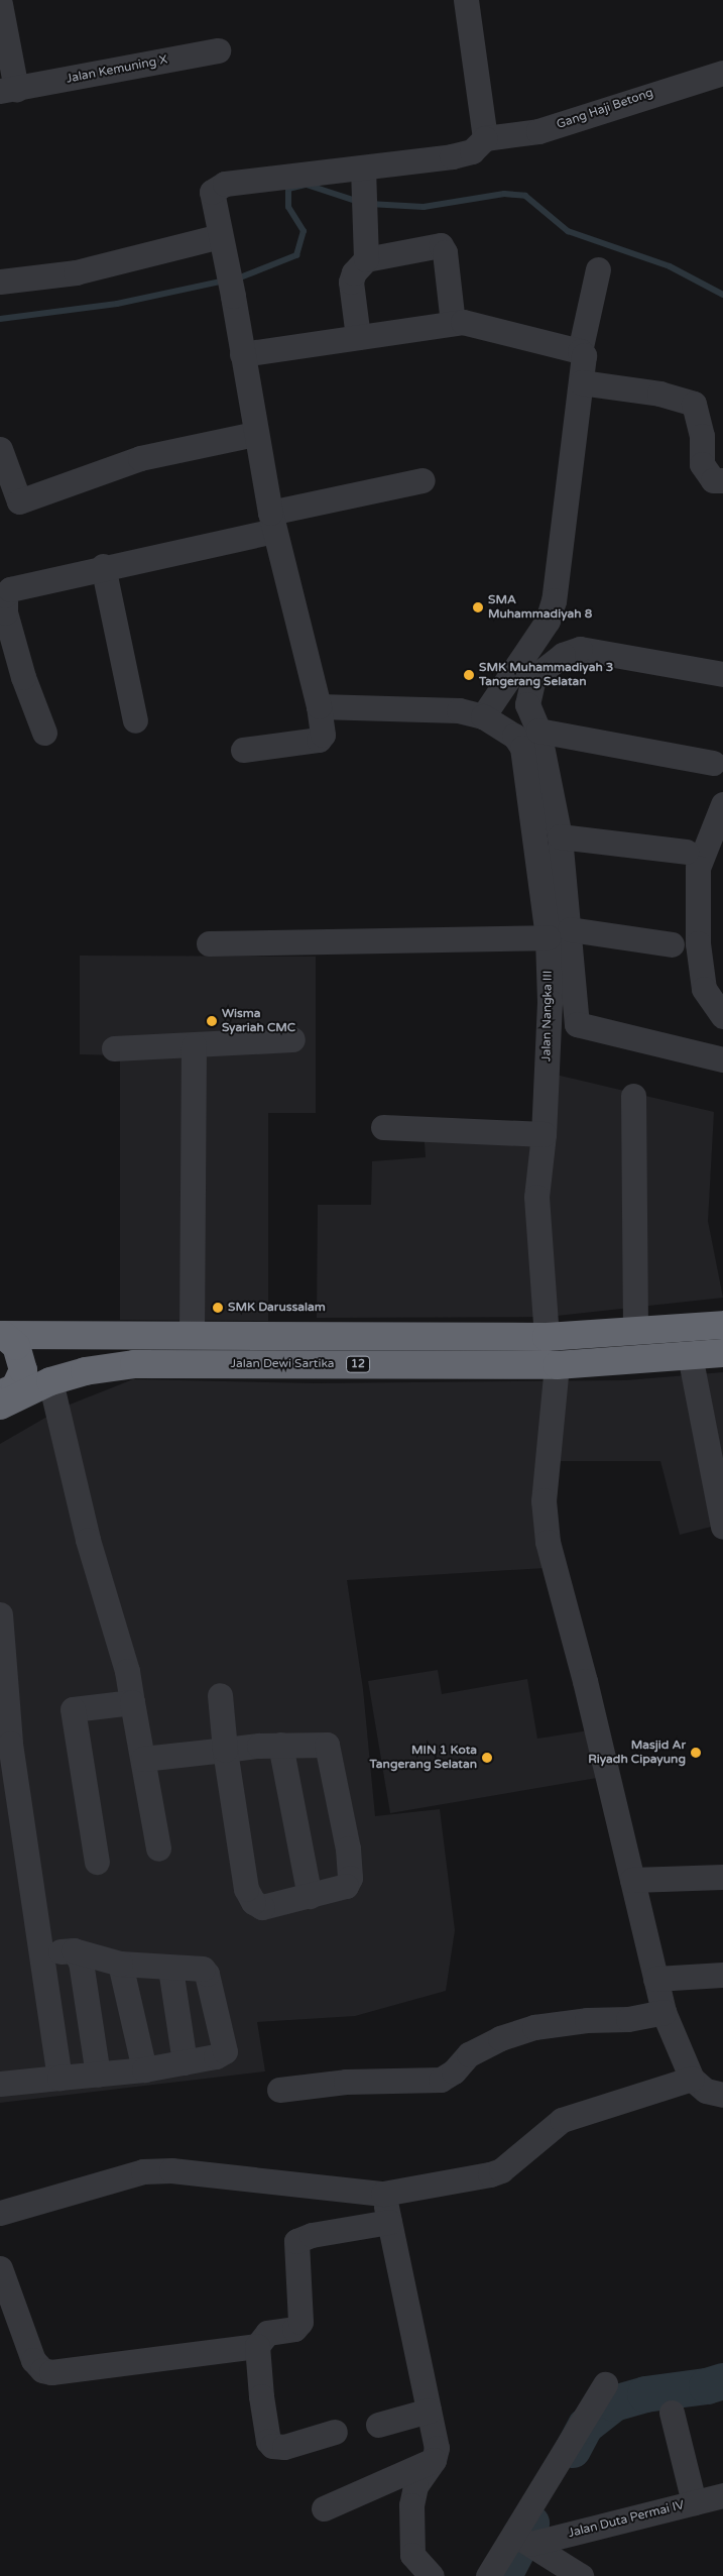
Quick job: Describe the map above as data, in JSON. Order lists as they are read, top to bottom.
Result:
{
  "streets": {
    "highway": ["Jalan Dewi Sartika", "12"],
    "street": [
      "Jalan Kemuning X",
      "Gang Haji Betong",
      "Jalan Nangka III",
      "Jalan Duta Permai IV"
    ]
  },
  "places": [
    "SMA Muhammadiyah 8",
    "SMK Muhammadiyah 3 Tangerang Selatan",
    "Wisma Syariah CMC",
    "SMK Darussalam",
    "Masjid Ar Riyadh Cipayung",
    "MIN 1 Kota Tangerang Selatan"
  ]
}
